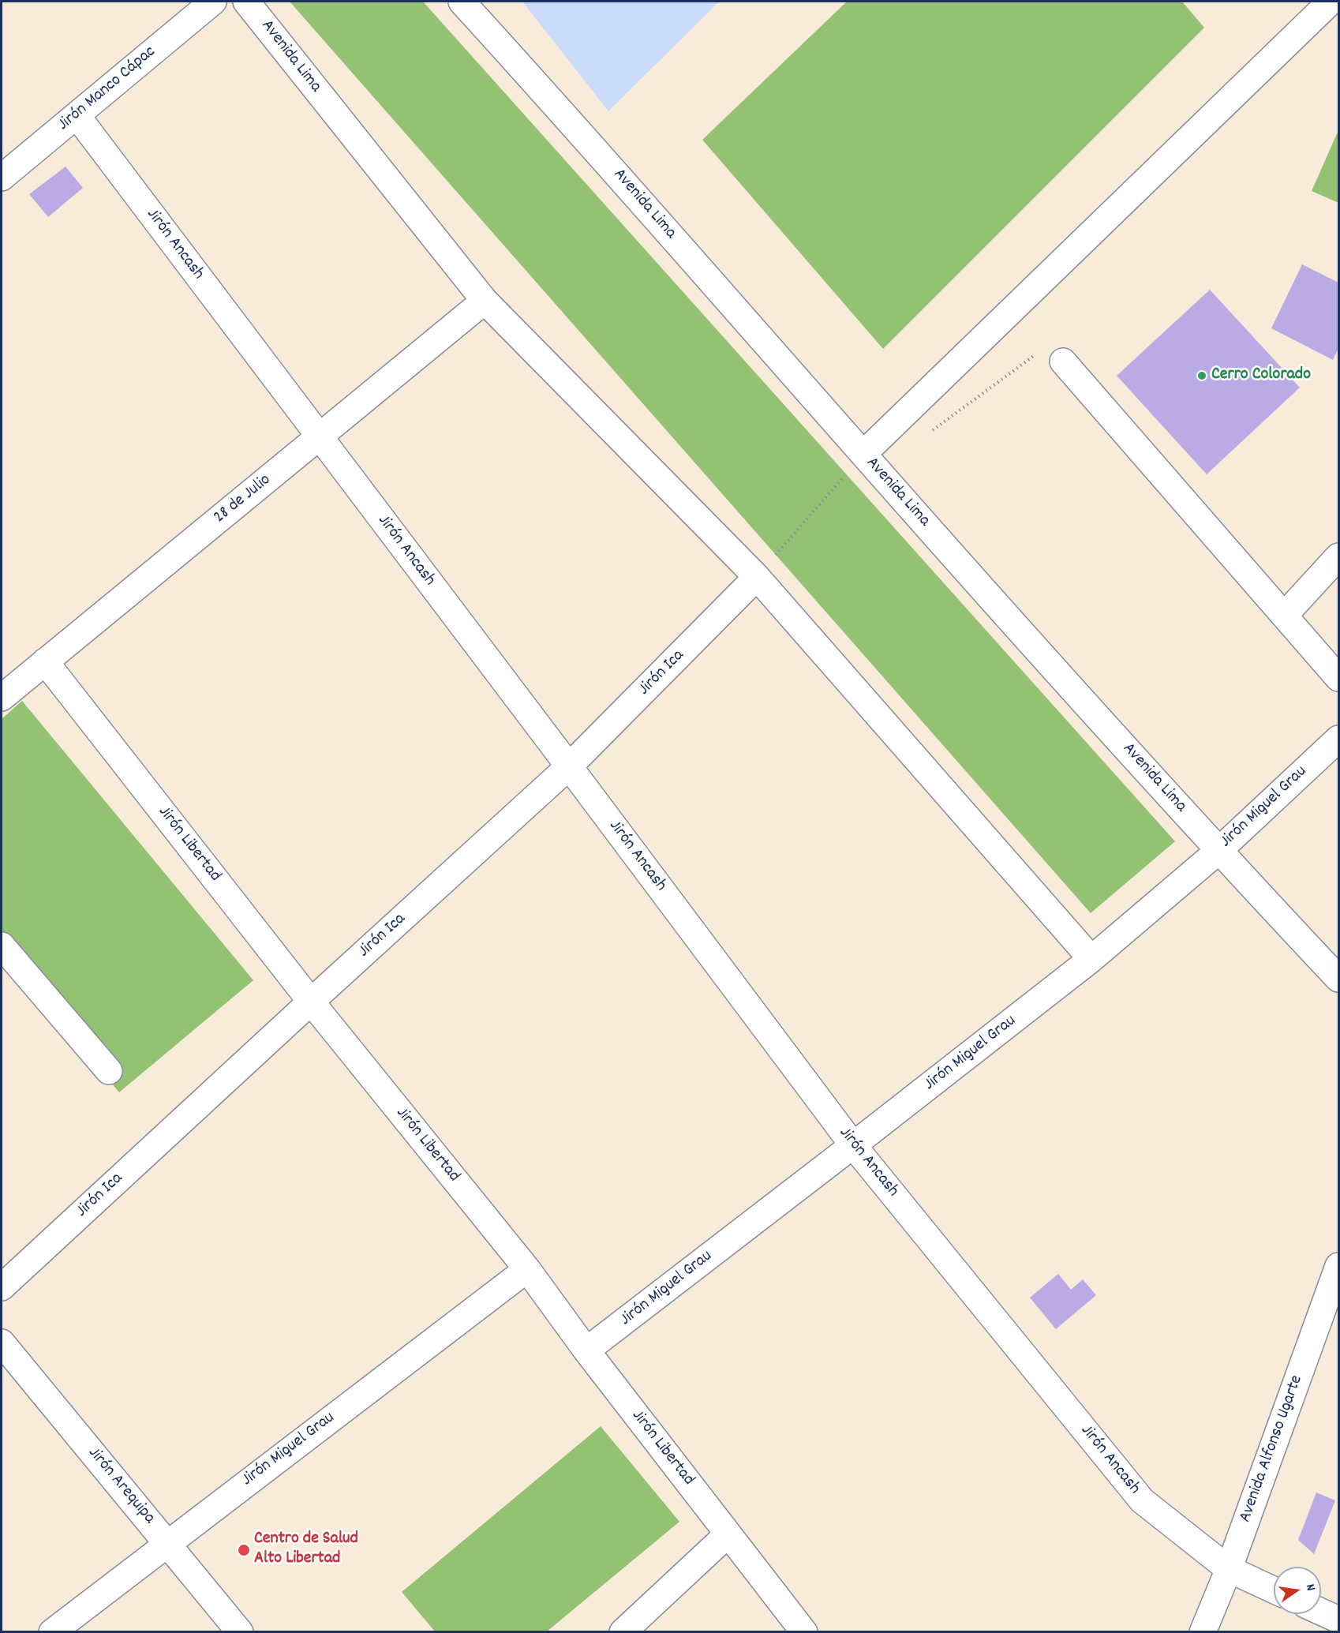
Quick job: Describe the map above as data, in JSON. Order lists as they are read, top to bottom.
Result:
{
  "streets": {
    "street": [
      "Avenida Lima",
      "Jirón Manco Cápac",
      "Jirón Ancash",
      "28 de Julio",
      "Jirón Ica",
      "Jirón Miguel Grau",
      "Jirón Libertad",
      "Avenida Alfonso Ugarte",
      "Jirón Arequipa"
    ]
  },
  "crossings": [
    ["Avenida Lima", "28 de Julio"],
    ["Avenida Lima", "Jirón Ica"],
    ["Avenida Lima", "Jirón Miguel Grau"],
    ["Jirón Manco Cápac", "Jirón Ancash"],
    ["Jirón Ancash", "28 de Julio"],
    ["Jirón Ancash", "Jirón Ica"],
    ["Jirón Ancash", "Jirón Miguel Grau"],
    ["Jirón Ancash", "Avenida Alfonso Ugarte"],
    ["28 de Julio", "Jirón Libertad"],
    ["Jirón Ica", "Jirón Libertad"],
    ["Jirón Miguel Grau", "Jirón Libertad"],
    ["Jirón Miguel Grau", "Jirón Arequipa"]
  ],
  "places": ["Cerro Colorado", "Centro de Salud Alto Libertad"],
  "north": "right"
}
